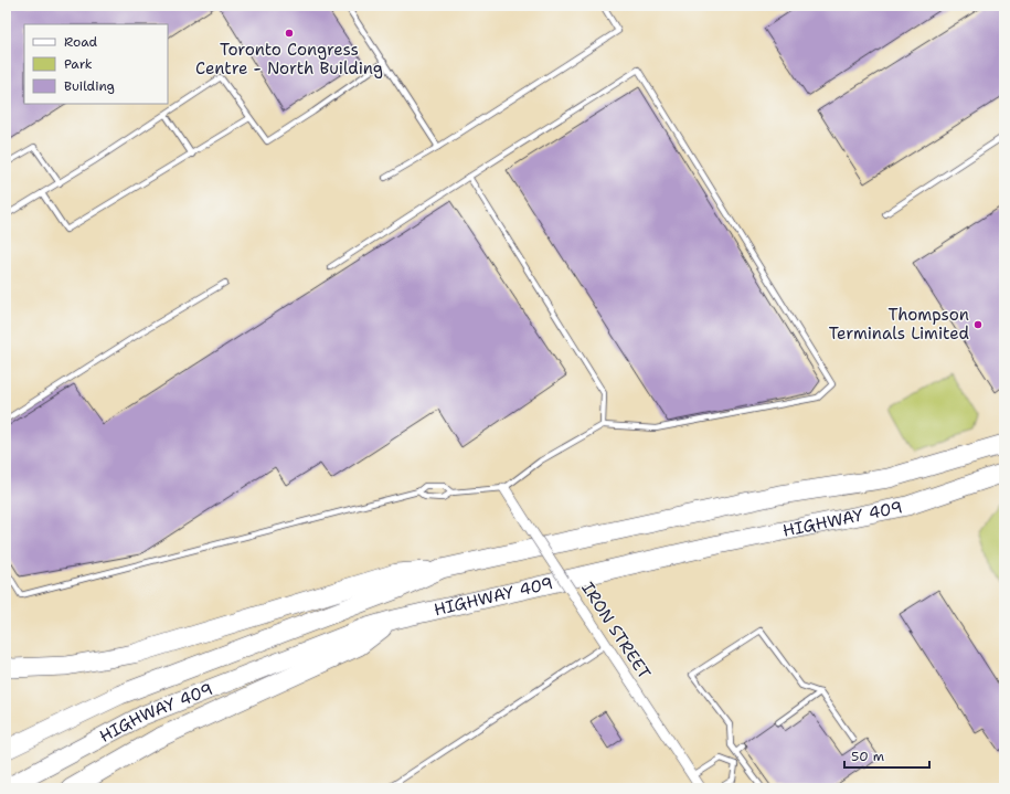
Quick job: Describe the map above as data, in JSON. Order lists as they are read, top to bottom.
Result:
{
  "streets": {
    "highway": ["HIGHWAY 409"],
    "street": ["IRON STREET"]
  },
  "places": ["Toronto Congress Centre - North Building", "Thompson Terminals Limited"],
  "legend": ["Road", "Park", "Building"],
  "scale_bar": "50 m"
}
